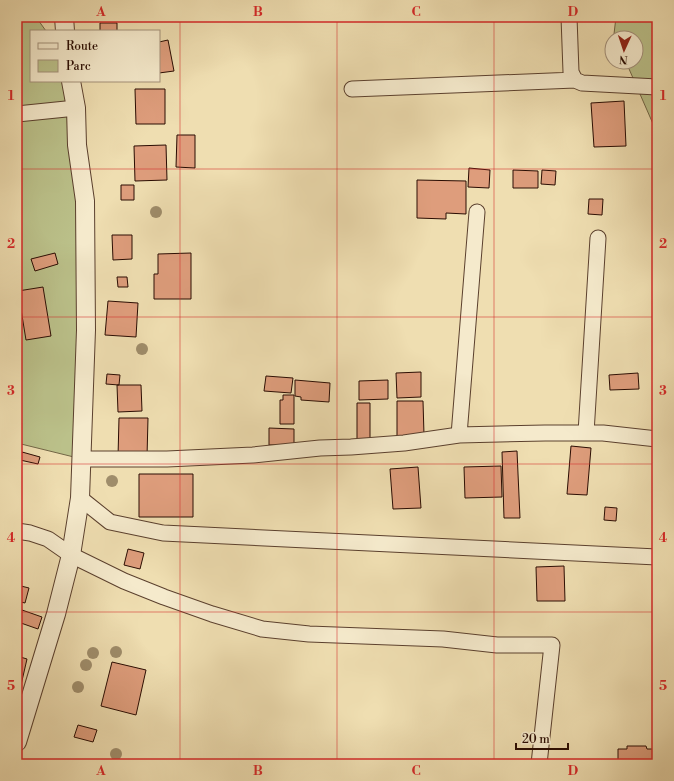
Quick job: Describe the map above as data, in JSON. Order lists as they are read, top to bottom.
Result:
{
  "legend": ["Route", "Parc"],
  "scale_bar": "20 m",
  "north": "bottom",
  "grid": {
    "columns": [
      "A",
      "B",
      "C",
      "D"
    ],
    "rows": [
      "1",
      "2",
      "3",
      "4",
      "5"
    ]
  }
}
